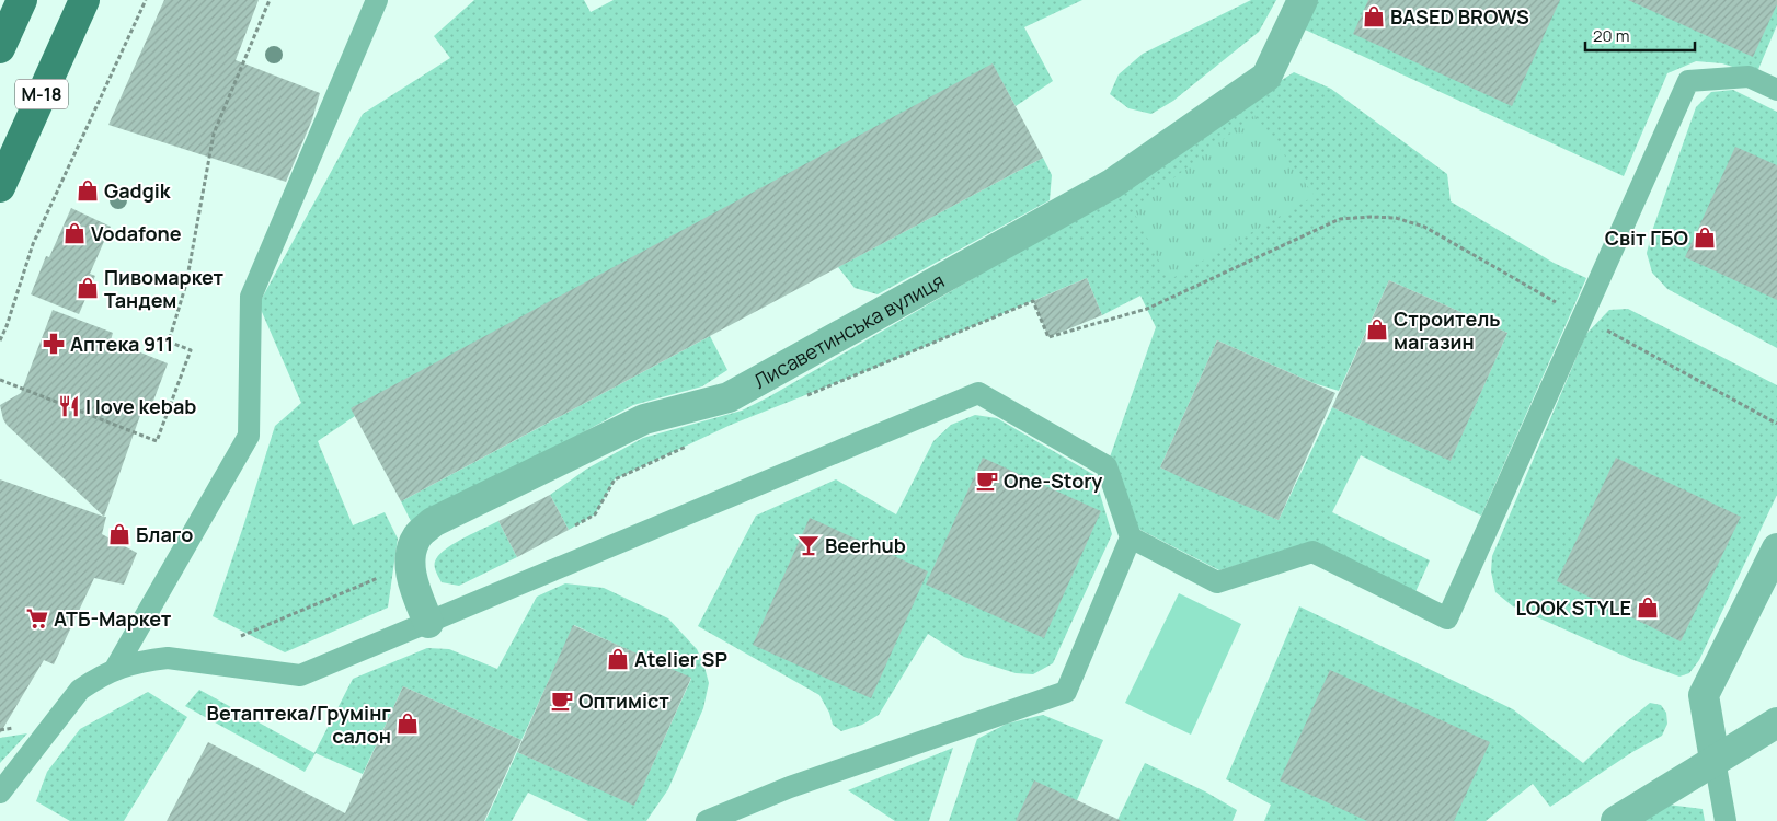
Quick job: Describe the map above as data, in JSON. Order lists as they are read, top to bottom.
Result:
{
  "streets": {
    "main road": ["М-18"],
    "street": ["Лисаветинська вулиця"]
  },
  "places": {
    "shop": [
      "BASED BROWS",
      "Gadgik",
      "Vodafone",
      "Світ ГБО",
      "Пивомаркет Тандем",
      "Строитель магазин",
      "Благо",
      "LOOK STYLE",
      "Atelier SP",
      "Ветаптека/Грумінг салон"
    ],
    "pharmacy": ["Аптека 911"],
    "restaurant": ["I love kebab"],
    "cafe": ["One-Story", "Оптиміст"],
    "bar": ["Beerhub"],
    "supermarket": ["АТБ-Маркет"]
  },
  "scale_bar": "20 m"
}
